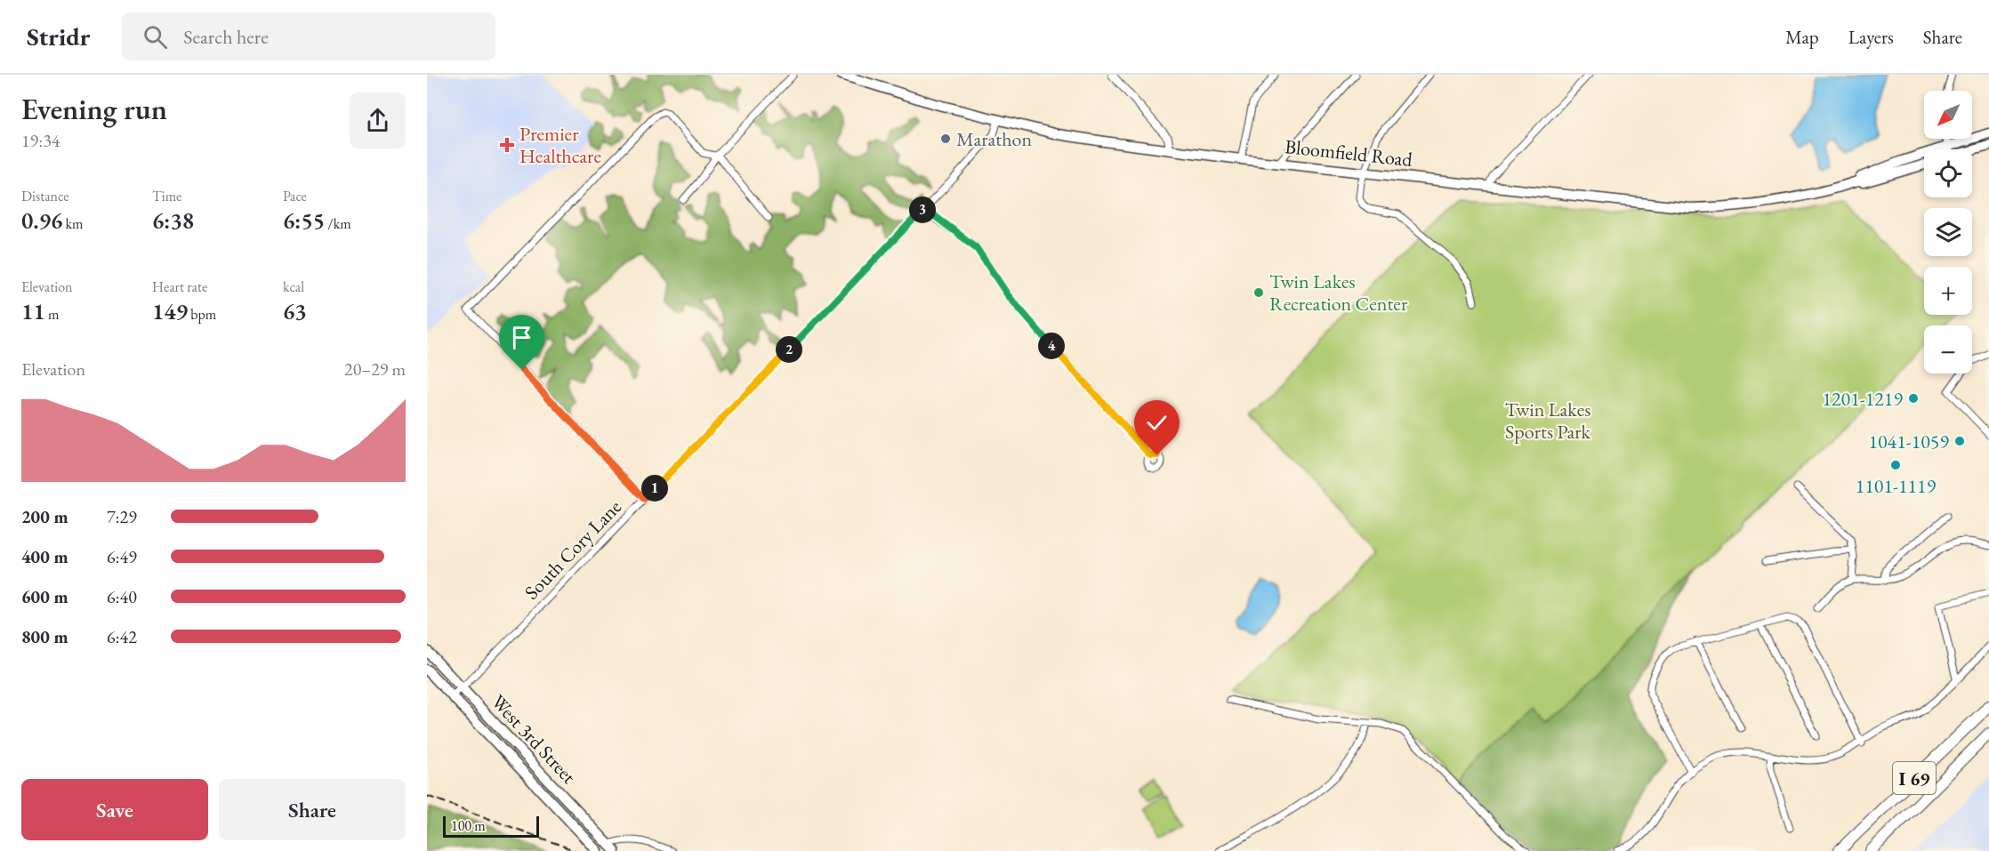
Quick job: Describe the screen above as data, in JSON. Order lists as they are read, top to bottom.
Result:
{
  "streets": {
    "highway": ["I 69"],
    "main road": ["Bloomfield Road", "West 3rd Street"],
    "street": ["South Cory Lane"]
  },
  "crossings": [
    ["Bloomfield Road", "South Cory Lane"],
    ["South Cory Lane", "West 3rd Street"]
  ],
  "parks": ["Twin Lakes Sports Park"],
  "places": {
    "other": [
      "Marathon",
      "Twin Lakes Recreation Center",
      "1201-1219",
      "1041-1059",
      "1101-1119"
    ],
    "health": ["Premier Healthcare"]
  },
  "scale_bar": "100 m",
  "north": "bottom left",
  "page": {
    "header": "Stridr",
    "search": "Search here",
    "nav": ["Map", "Layers", "Share"],
    "heading": ["Evening run", "19:34"],
    "map_buttons": ["+", "−"],
    "stats": [
      ["Distance", "0.96 km"],
      ["Time", "6:38"],
      ["Pace", "6:55 /km"],
      ["Elevation", "11 m"],
      ["Heart rate", "149 bpm"],
      ["kcal", "63"]
    ],
    "pins": [
      "3",
      "4",
      "2",
      "1"
    ],
    "chart": ["Elevation", "20–29 m"],
    "list": [
      {
        "name": "200 m",
        "note": "7:29"
      },
      {
        "name": "400 m",
        "note": "6:49"
      },
      {
        "name": "600 m",
        "note": "6:40"
      },
      {
        "name": "800 m",
        "note": "6:42"
      }
    ],
    "buttons": ["Save", "Share"],
    "scale": "100 m"
  }
}
